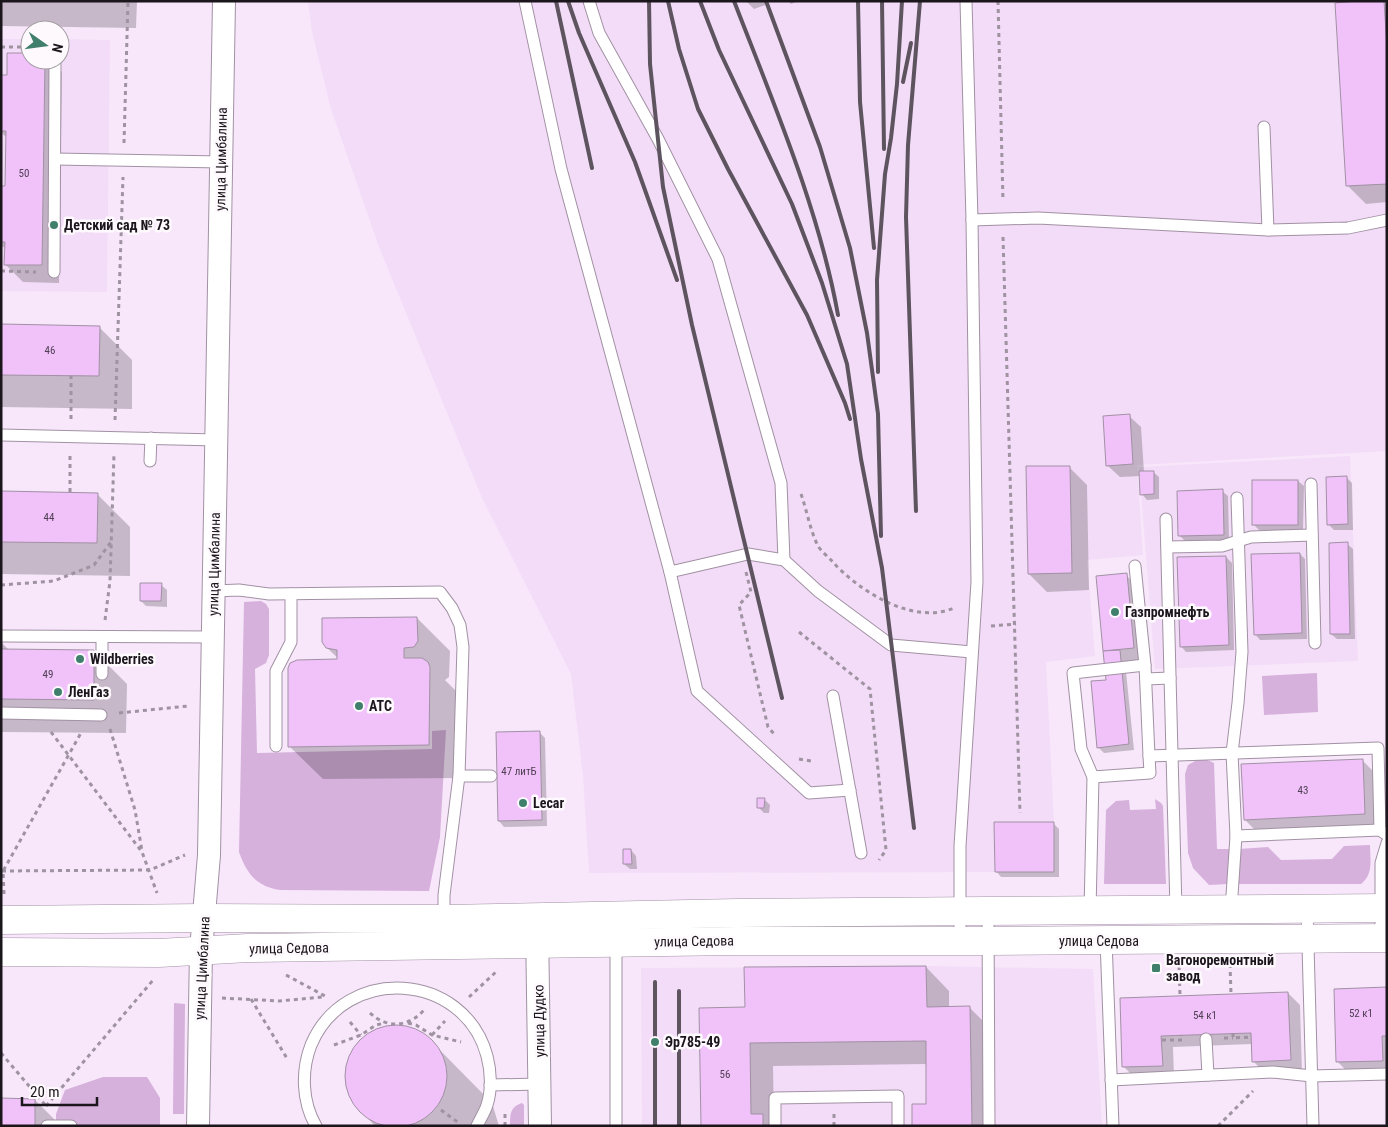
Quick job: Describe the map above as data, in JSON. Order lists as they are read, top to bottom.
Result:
{
  "streets": {
    "main road": ["улица Седова"],
    "street": ["улица Цимбалина", "улица Дудко"]
  },
  "crossings": [
    ["улица Цимбалина", "улица Седова"],
    ["улица Седова", "улица Дудко"]
  ],
  "places": {
    "other": [
      "Детский сад № 73",
      "Газпромнефть",
      "Wildberries",
      "ЛенГаз",
      "АТС",
      "Lecar",
      "Эр785-49"
    ],
    "transit": ["Вагоноремонтный завод"]
  },
  "house_numbers": [
    "50",
    "46",
    "44",
    "49",
    "47 литБ",
    "43",
    "52 к1",
    "54 к1",
    "56"
  ],
  "scale_bar": "20 m",
  "north": "right"
}
